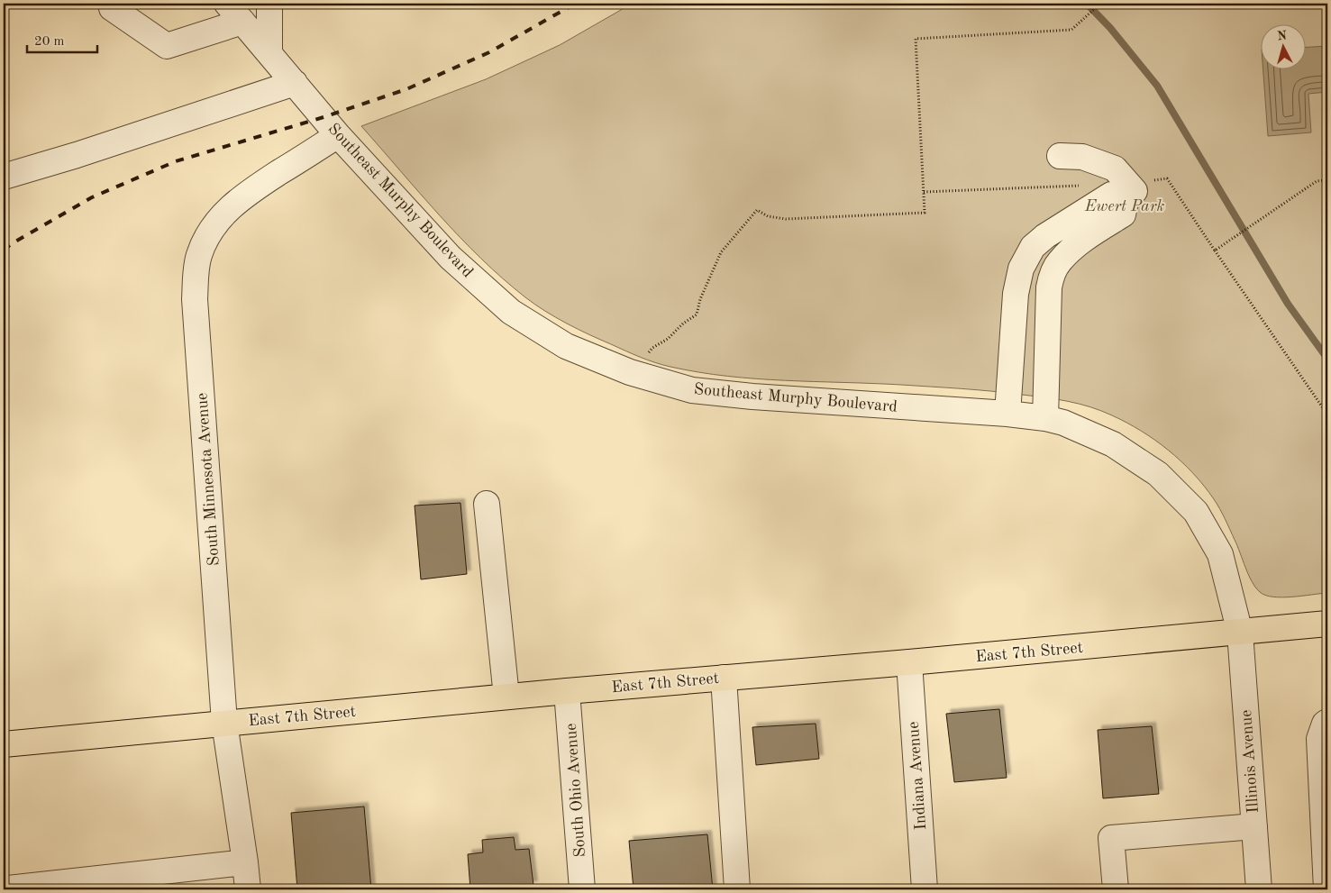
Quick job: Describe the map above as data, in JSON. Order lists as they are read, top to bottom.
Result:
{
  "streets": {
    "main road": ["East 7th Street"],
    "street": [
      "Southeast Murphy Boulevard",
      "South Minnesota Avenue",
      "Illinois Avenue",
      "Indiana Avenue",
      "South Ohio Avenue"
    ]
  },
  "crossings": [
    ["Southeast Murphy Boulevard", "South Minnesota Avenue"],
    ["Southeast Murphy Boulevard", "East 7th Street"],
    ["Southeast Murphy Boulevard", "Illinois Avenue"],
    ["South Minnesota Avenue", "East 7th Street"],
    ["East 7th Street", "Illinois Avenue"],
    ["East 7th Street", "Indiana Avenue"],
    ["East 7th Street", "South Ohio Avenue"]
  ],
  "parks": ["Ewert Park"],
  "scale_bar": "20 m",
  "north": "top"
}
